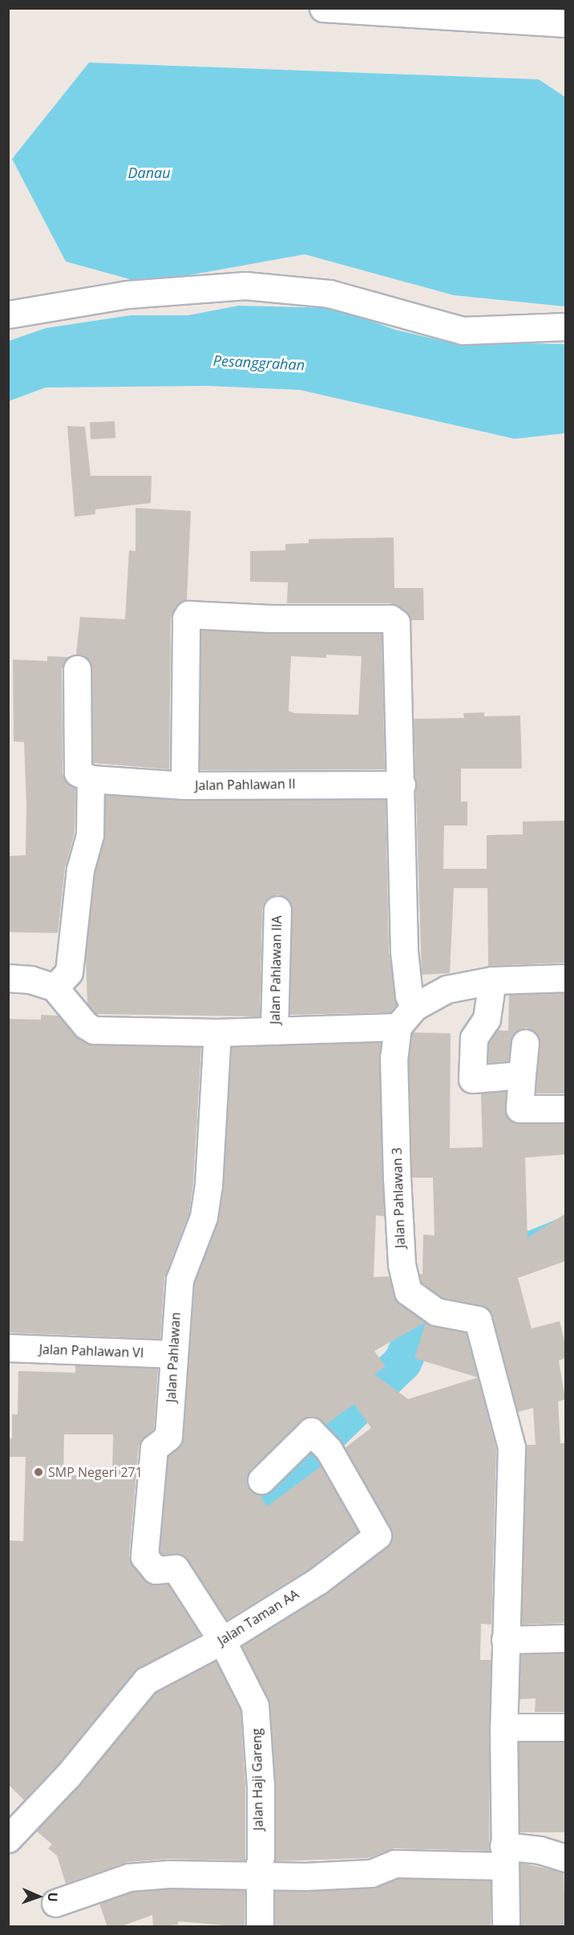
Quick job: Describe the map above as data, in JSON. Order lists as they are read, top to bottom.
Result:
{
  "streets": {
    "street": [
      "Jalan Pahlawan II",
      "Jalan Pahlawan IIA",
      "Jalan Pahlawan 3",
      "Jalan Pahlawan VI",
      "Jalan Pahlawan",
      "Jalan Taman AA",
      "Jalan Haji Gareng"
    ]
  },
  "crossings": [
    ["Jalan Pahlawan VI", "Jalan Pahlawan"],
    ["Jalan Pahlawan", "Jalan Taman AA"],
    ["Jalan Pahlawan", "Jalan Haji Gareng"],
    ["Jalan Taman AA", "Jalan Haji Gareng"]
  ],
  "water": ["Danau", "Pesanggrahan"],
  "places": ["SMP Negeri 271"],
  "north": "right"
}
